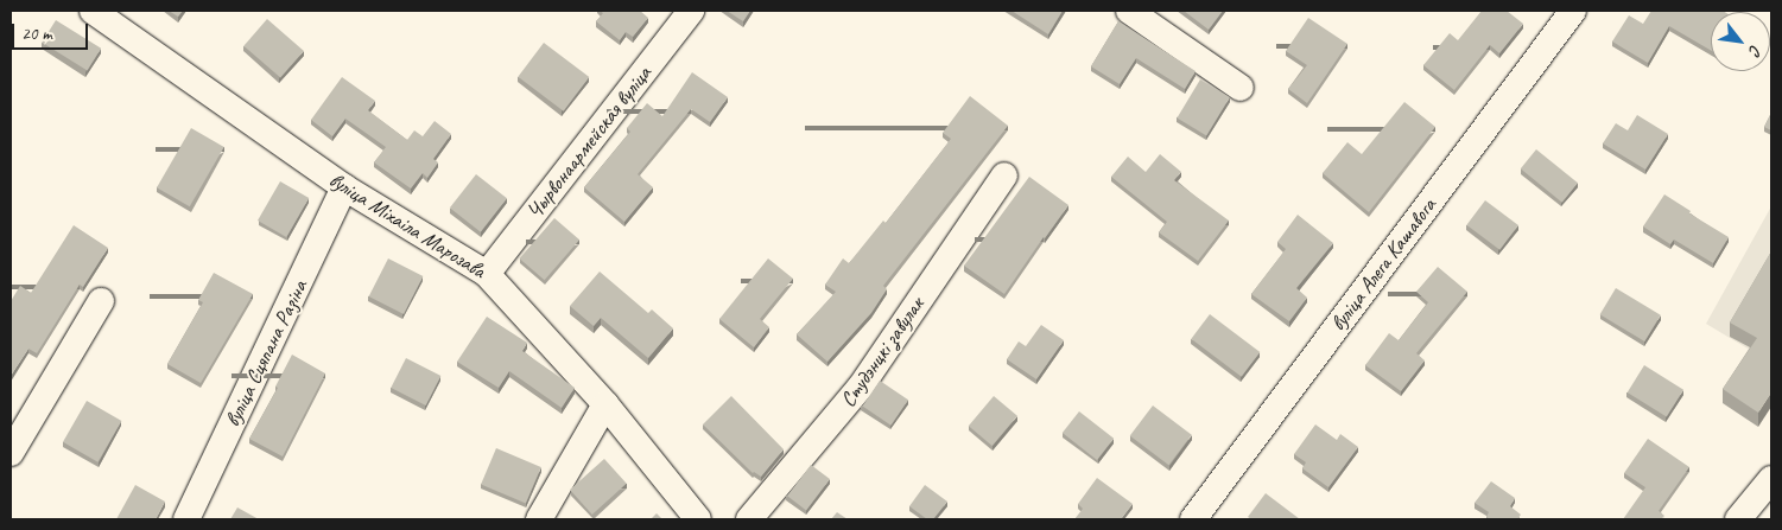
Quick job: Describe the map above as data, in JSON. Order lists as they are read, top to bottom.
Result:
{
  "streets": {
    "street": [
      "Чырвонаармейская вуліца",
      "вуліца Міхаіла Марозава",
      "вуліца Алега Кашавога",
      "Студэнцкі завулак",
      "вуліца Сцяпана Разіна"
    ]
  },
  "crossings": [
    ["Чырвонаармейская вуліца", "вуліца Міхаіла Марозава"],
    ["вуліца Міхаіла Марозава", "вуліца Сцяпана Разіна"]
  ],
  "scale_bar": "20 m",
  "north": "bottom right"
}
